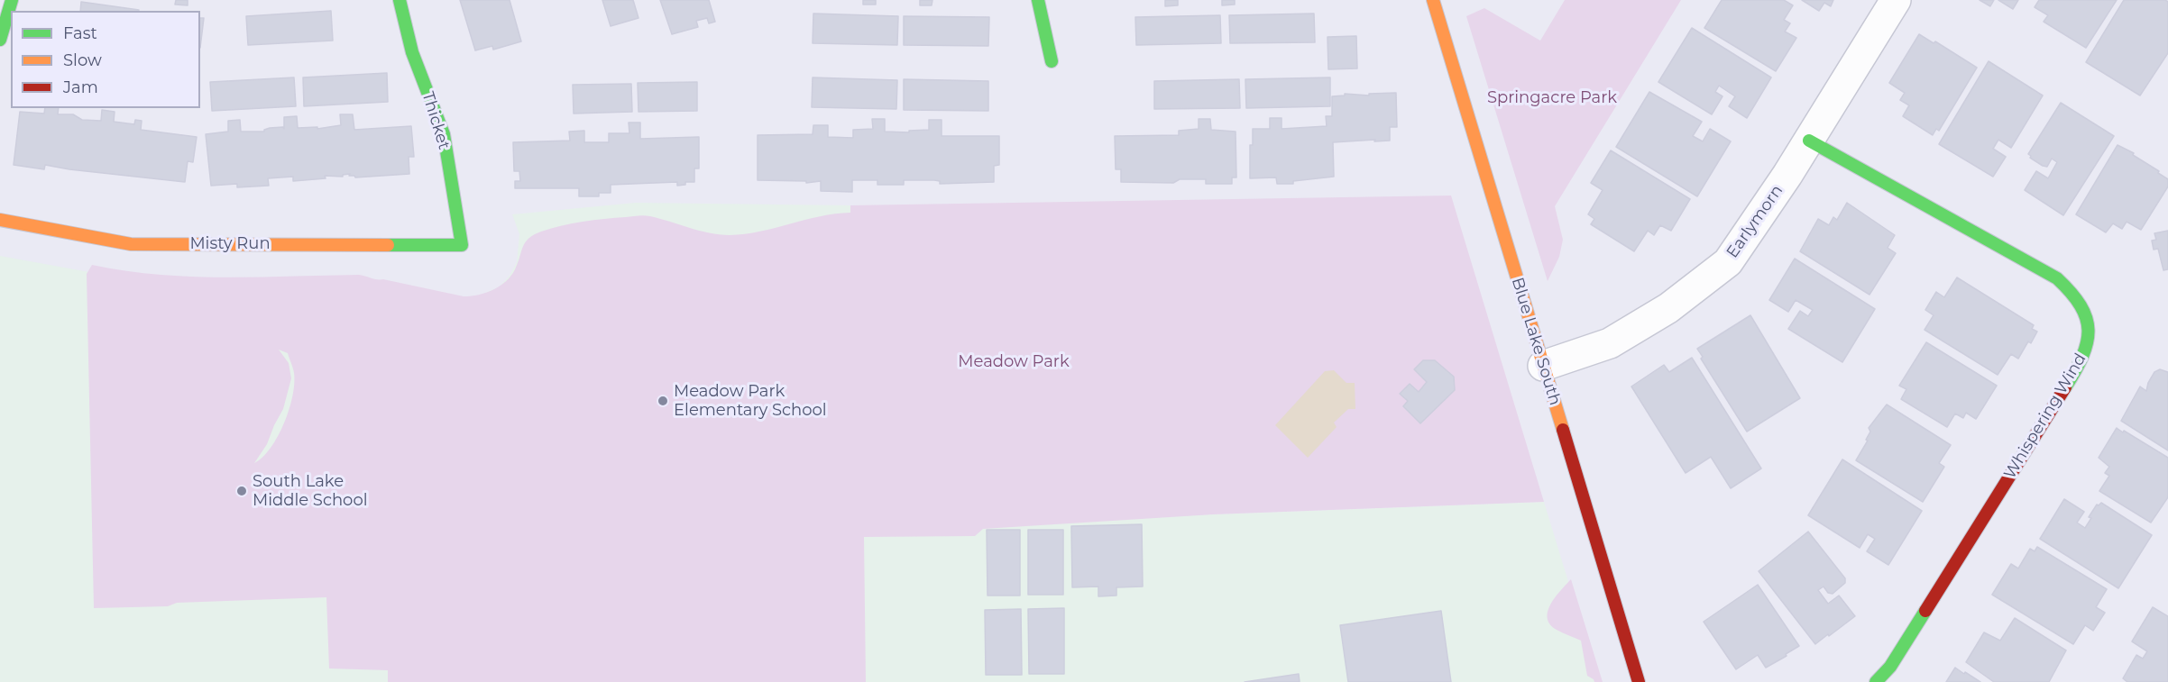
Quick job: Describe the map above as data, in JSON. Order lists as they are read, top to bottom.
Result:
{
  "streets": {
    "street": [
      "Thicket",
      "Earlymorn",
      "Misty Run",
      "Blue Lake South",
      "Whispering Wind"
    ]
  },
  "crossings": [
    ["Thicket", "Misty Run"],
    ["Earlymorn", "Blue Lake South"],
    ["Earlymorn", "Whispering Wind"]
  ],
  "parks": ["Springacre Park", "Meadow Park"],
  "places": ["Meadow Park Elementary School", "South Lake Middle School"],
  "legend": ["Fast", "Slow", "Jam"]
}
